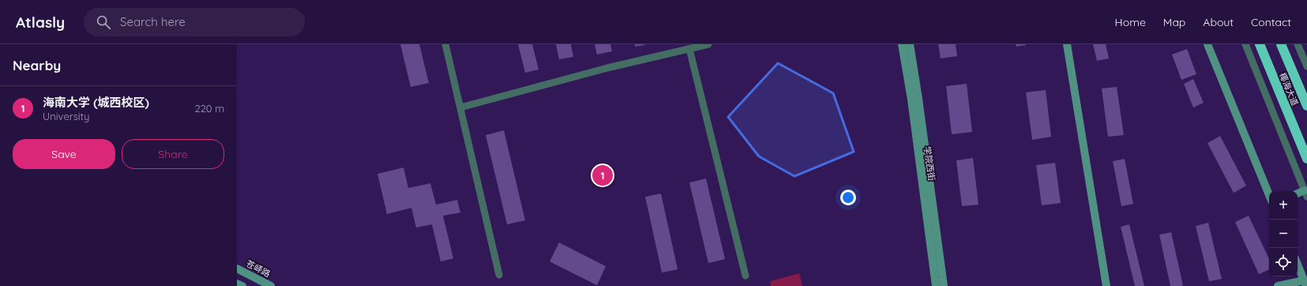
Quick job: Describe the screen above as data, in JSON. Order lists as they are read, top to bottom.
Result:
{
  "streets": {
    "highway": ["椰海大道"],
    "main road": ["学院西街", "苍峄路"]
  },
  "page": {
    "header": "Atlasly",
    "search": "Search here",
    "nav": [
      "Home",
      "Map",
      "About",
      "Contact"
    ],
    "heading": "Nearby",
    "list": [
      {
        "mark": "1",
        "name": "海南大学 (城西校区)",
        "note": "University",
        "value": "220 m"
      }
    ],
    "buttons": ["Save", "Share"],
    "pins": "1",
    "map_buttons": ["+", "−"]
  }
}
